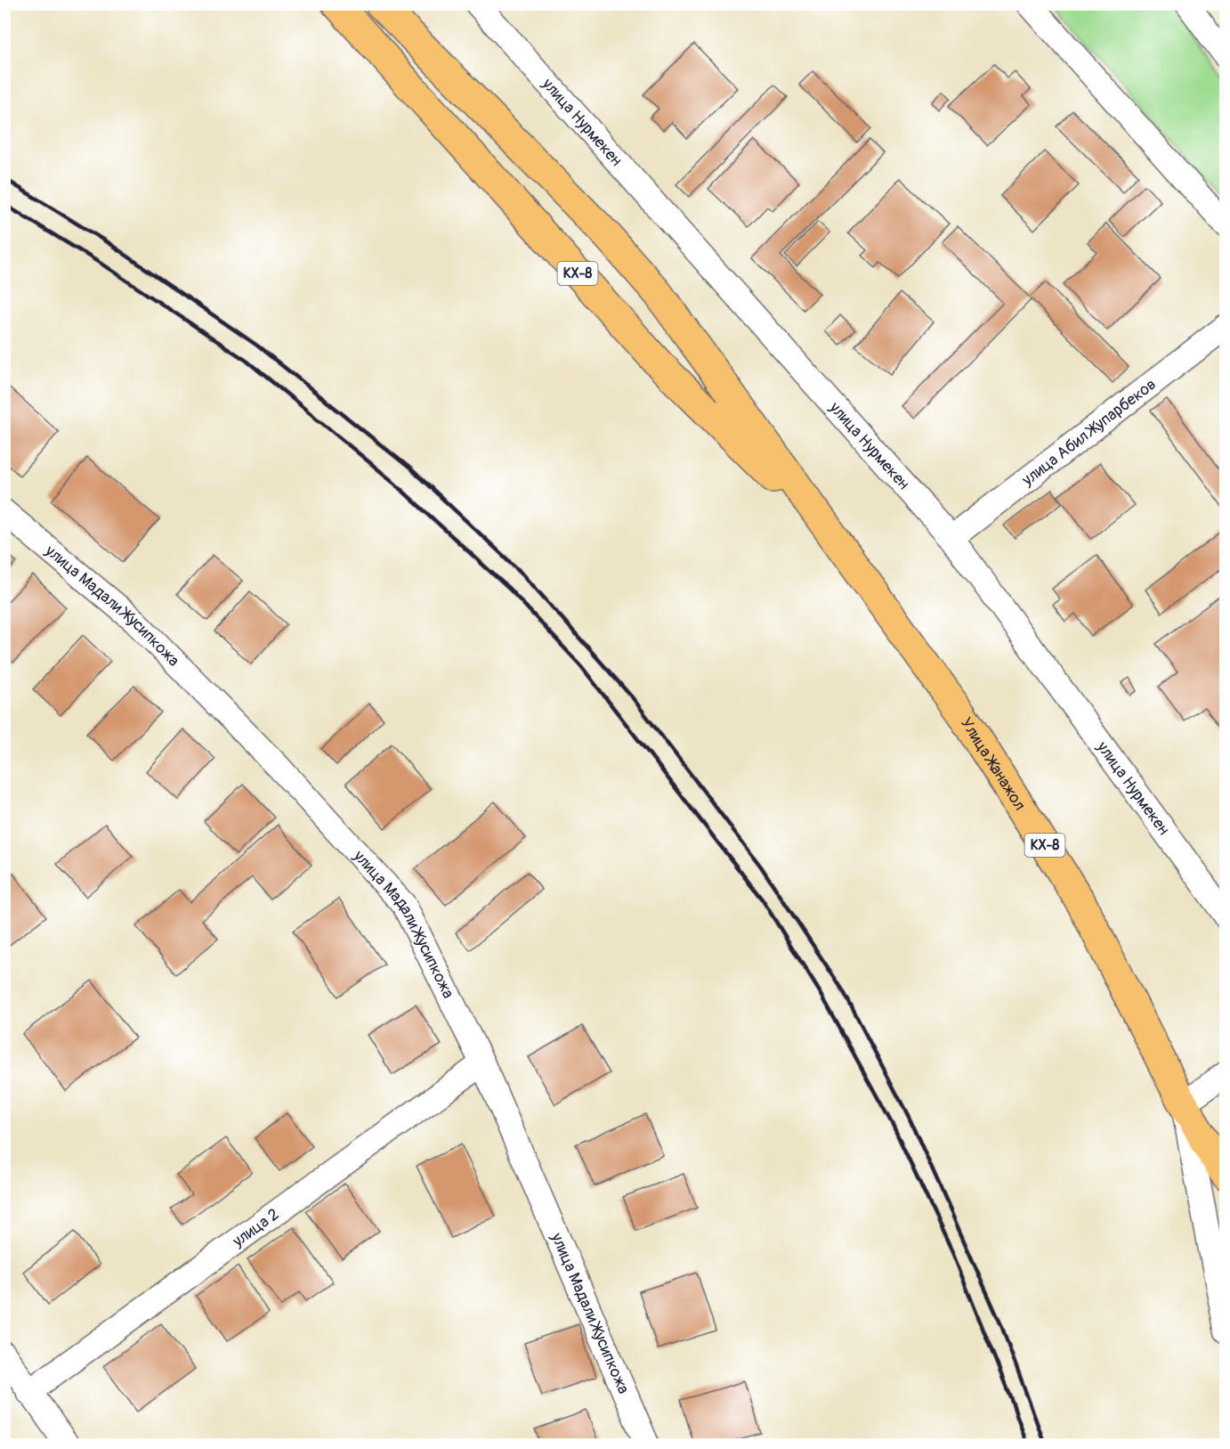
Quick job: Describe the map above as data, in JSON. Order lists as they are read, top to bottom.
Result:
{
  "streets": {
    "main road": ["КХ-8", "Улица Жанажол"],
    "street": [
      "улица Нурмекен",
      "улица Абил Жупарбеков",
      "улица Мадали Жусипкожа",
      "улица 2"
    ]
  },
  "crossings": [
    ["улица Нурмекен", "улица Абил Жупарбеков"],
    ["КХ-8", "Улица Жанажол"],
    ["улица Мадали Жусипкожа", "улица 2"]
  ]
}
